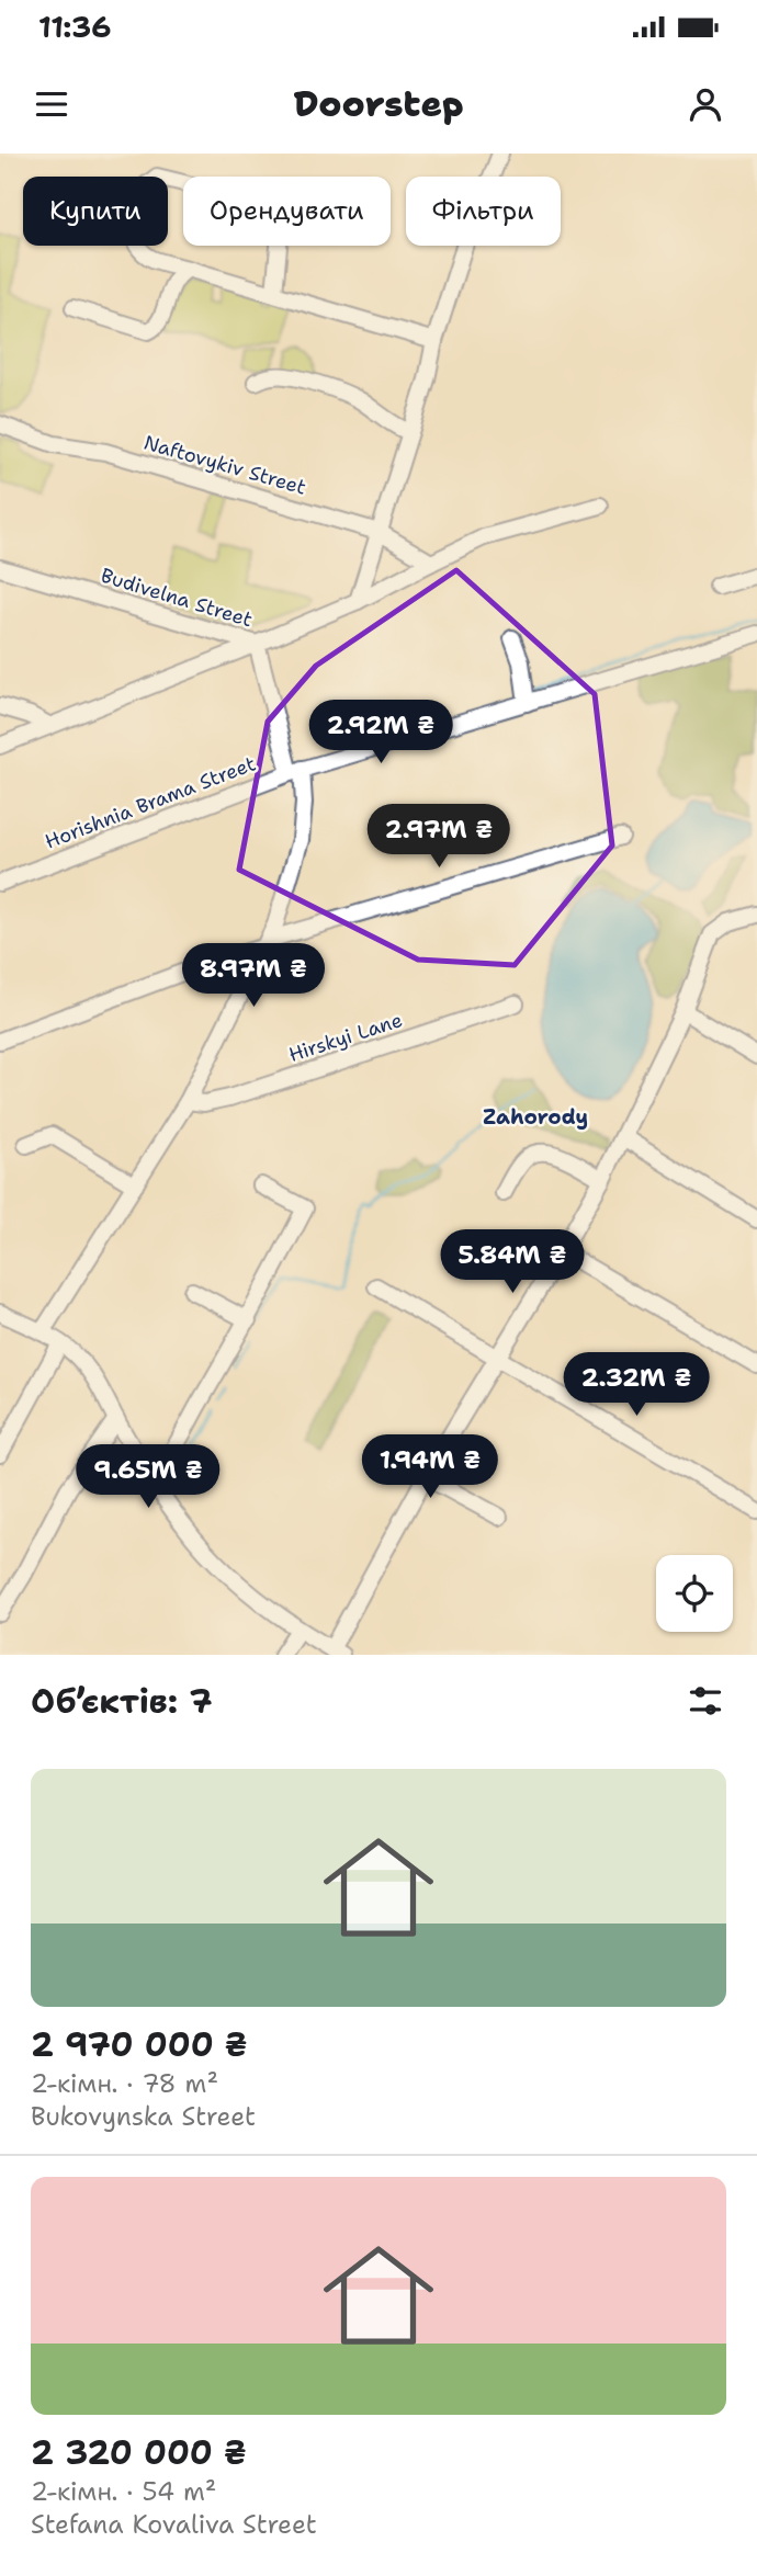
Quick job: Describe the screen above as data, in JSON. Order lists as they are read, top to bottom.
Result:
{
  "streets": {
    "street": [
      "Naftovykiv Street",
      "Budivelna Street",
      "Horishnia Brama Street",
      "Hirskyi Lane"
    ]
  },
  "crossings": [
    ["Budivelna Street", "Horishnia Brama Street"],
    ["Budivelna Street", "Hirskyi Lane"]
  ],
  "districts": ["Zahorody"],
  "page": {
    "status": "11:36",
    "header": "Doorstep",
    "chip": ["Купити", "Орендувати", "Фільтри"],
    "price": [
      "2.92M ₴",
      "2.97M ₴",
      "8.97M ₴",
      "5.84M ₴",
      "2.32M ₴",
      "1.94M ₴",
      "9.65M ₴"
    ],
    "heading": "Об’єктів: 7",
    "list": [
      {
        "name": "2 970 000 ₴",
        "note": "2-кімн. · 78 m² · Bukovynska Street"
      },
      {
        "name": "2 320 000 ₴",
        "note": "2-кімн. · 54 m² · Stefana Kovaliva Street"
      }
    ]
  }
}
